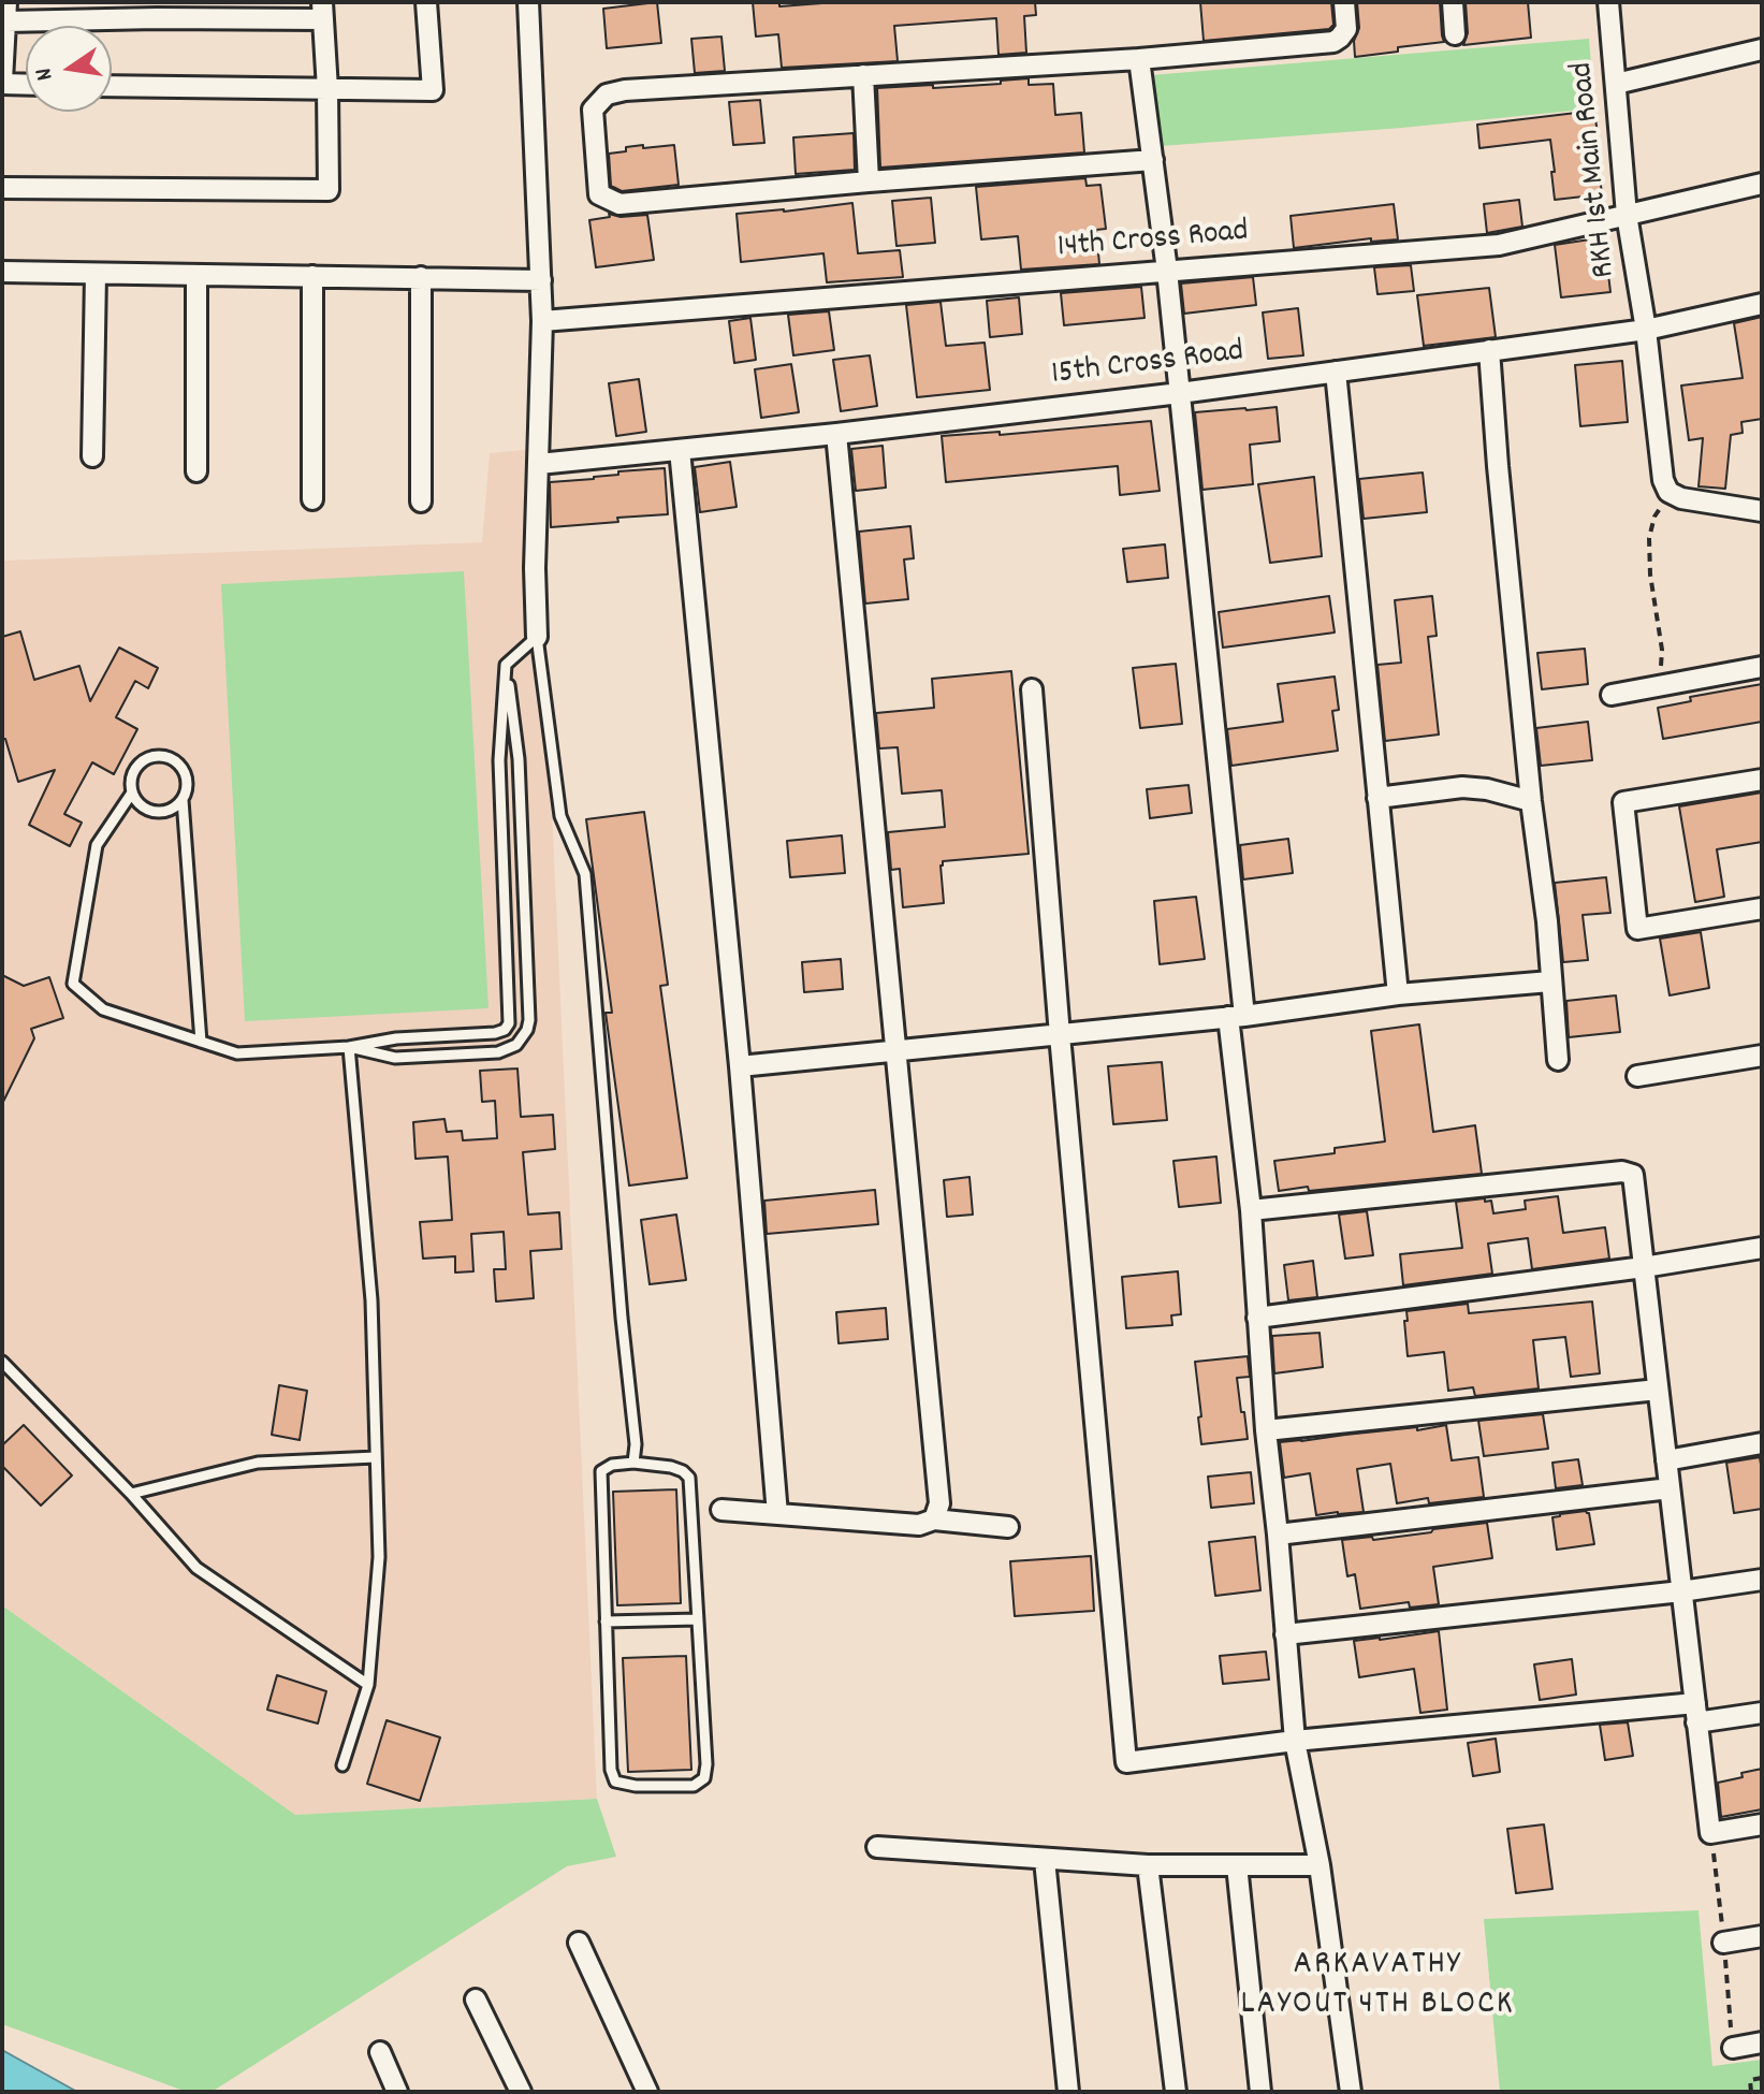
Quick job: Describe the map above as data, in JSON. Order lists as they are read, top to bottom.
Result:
{
  "streets": {
    "street": ["RKH 1st Main Road", "14th Cross Road", "15th Cross Road"]
  },
  "crossings": [
    ["RKH 1st Main Road", "14th Cross Road"],
    ["RKH 1st Main Road", "15th Cross Road"]
  ],
  "districts": ["ARKAVATHY LAYOUT 4TH BLOCK"],
  "north": "left"
}
